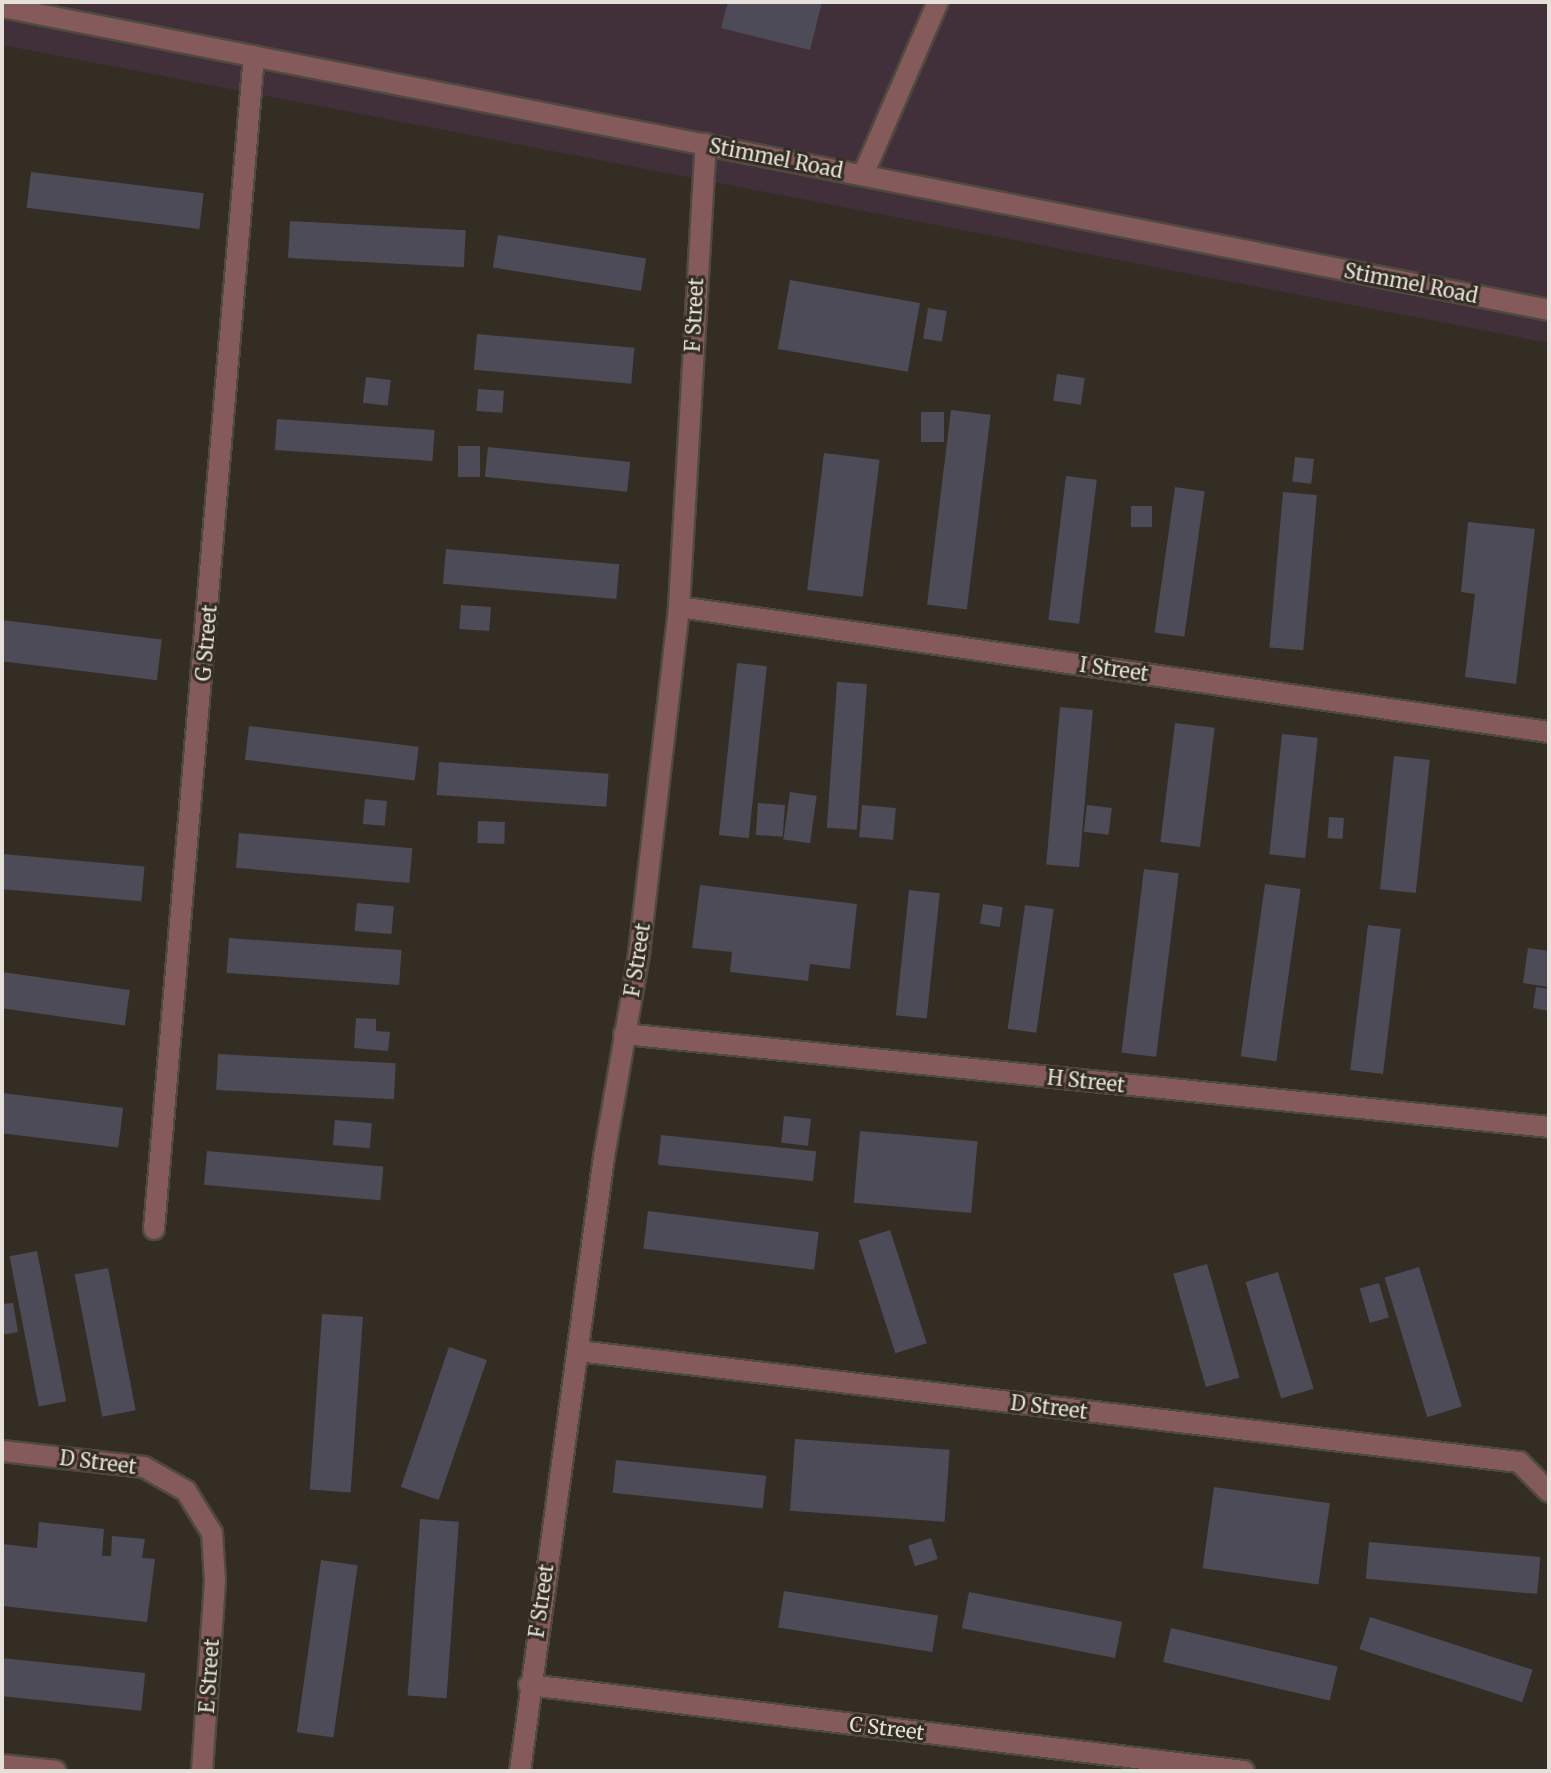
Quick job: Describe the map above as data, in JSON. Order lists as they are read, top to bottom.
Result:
{
  "streets": {
    "street": [
      "Stimmel Road",
      "F Street",
      "G Street",
      "I Street",
      "H Street",
      "D Street",
      "E Street",
      "C Street"
    ]
  },
  "crossings": [
    ["Stimmel Road", "F Street"],
    ["Stimmel Road", "G Street"],
    ["F Street", "I Street"],
    ["F Street", "H Street"],
    ["F Street", "D Street"],
    ["F Street", "C Street"],
    ["D Street", "E Street"]
  ]
}
